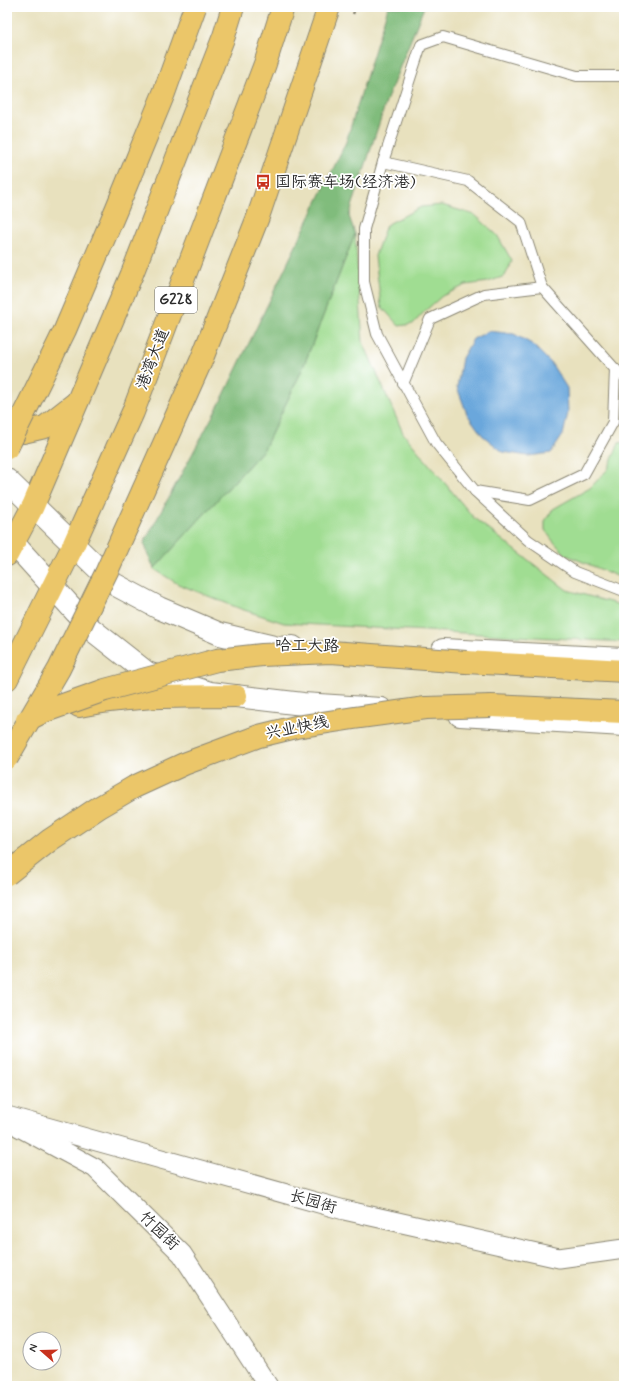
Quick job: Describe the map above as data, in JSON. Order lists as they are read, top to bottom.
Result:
{
  "streets": {
    "highway": ["G228", "港湾大道", "兴业快线"],
    "street": ["哈工大路", "长园街", "竹园街"]
  },
  "crossings": [
    ["港湾大道", "哈工大路"]
  ],
  "places": {
    "bus stop": ["国际赛车场(经济港)"]
  },
  "north": "left"
}
